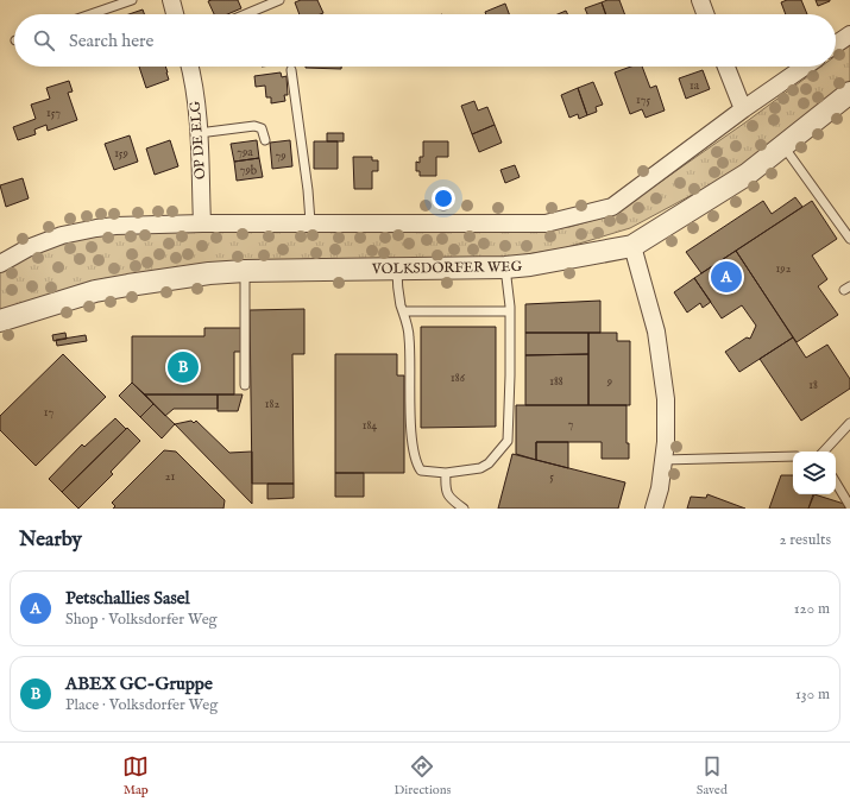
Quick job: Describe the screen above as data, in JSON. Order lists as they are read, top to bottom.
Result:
{
  "streets": {
    "street": ["OP DE ELG", "VOLKSDORFER WEG"]
  },
  "house_numbers": [
    "1a",
    "175",
    "157",
    "79a",
    "159",
    "79",
    "79b",
    "192",
    "186",
    "188",
    "9",
    "18",
    "182",
    "17",
    "7",
    "184",
    "21",
    "5"
  ],
  "page": {
    "search": "Search here",
    "pins": ["A", "B"],
    "heading": ["Nearby", "2 results"],
    "list": [
      {
        "mark": "A",
        "name": "Petschallies Sasel",
        "note": "Shop · Volksdorfer Weg",
        "value": "120 m"
      },
      {
        "mark": "B",
        "name": "ABEX GC-Gruppe",
        "note": "Place · Volksdorfer Weg",
        "value": "130 m"
      }
    ],
    "nav": ["Map", "Directions", "Saved"]
  }
}
